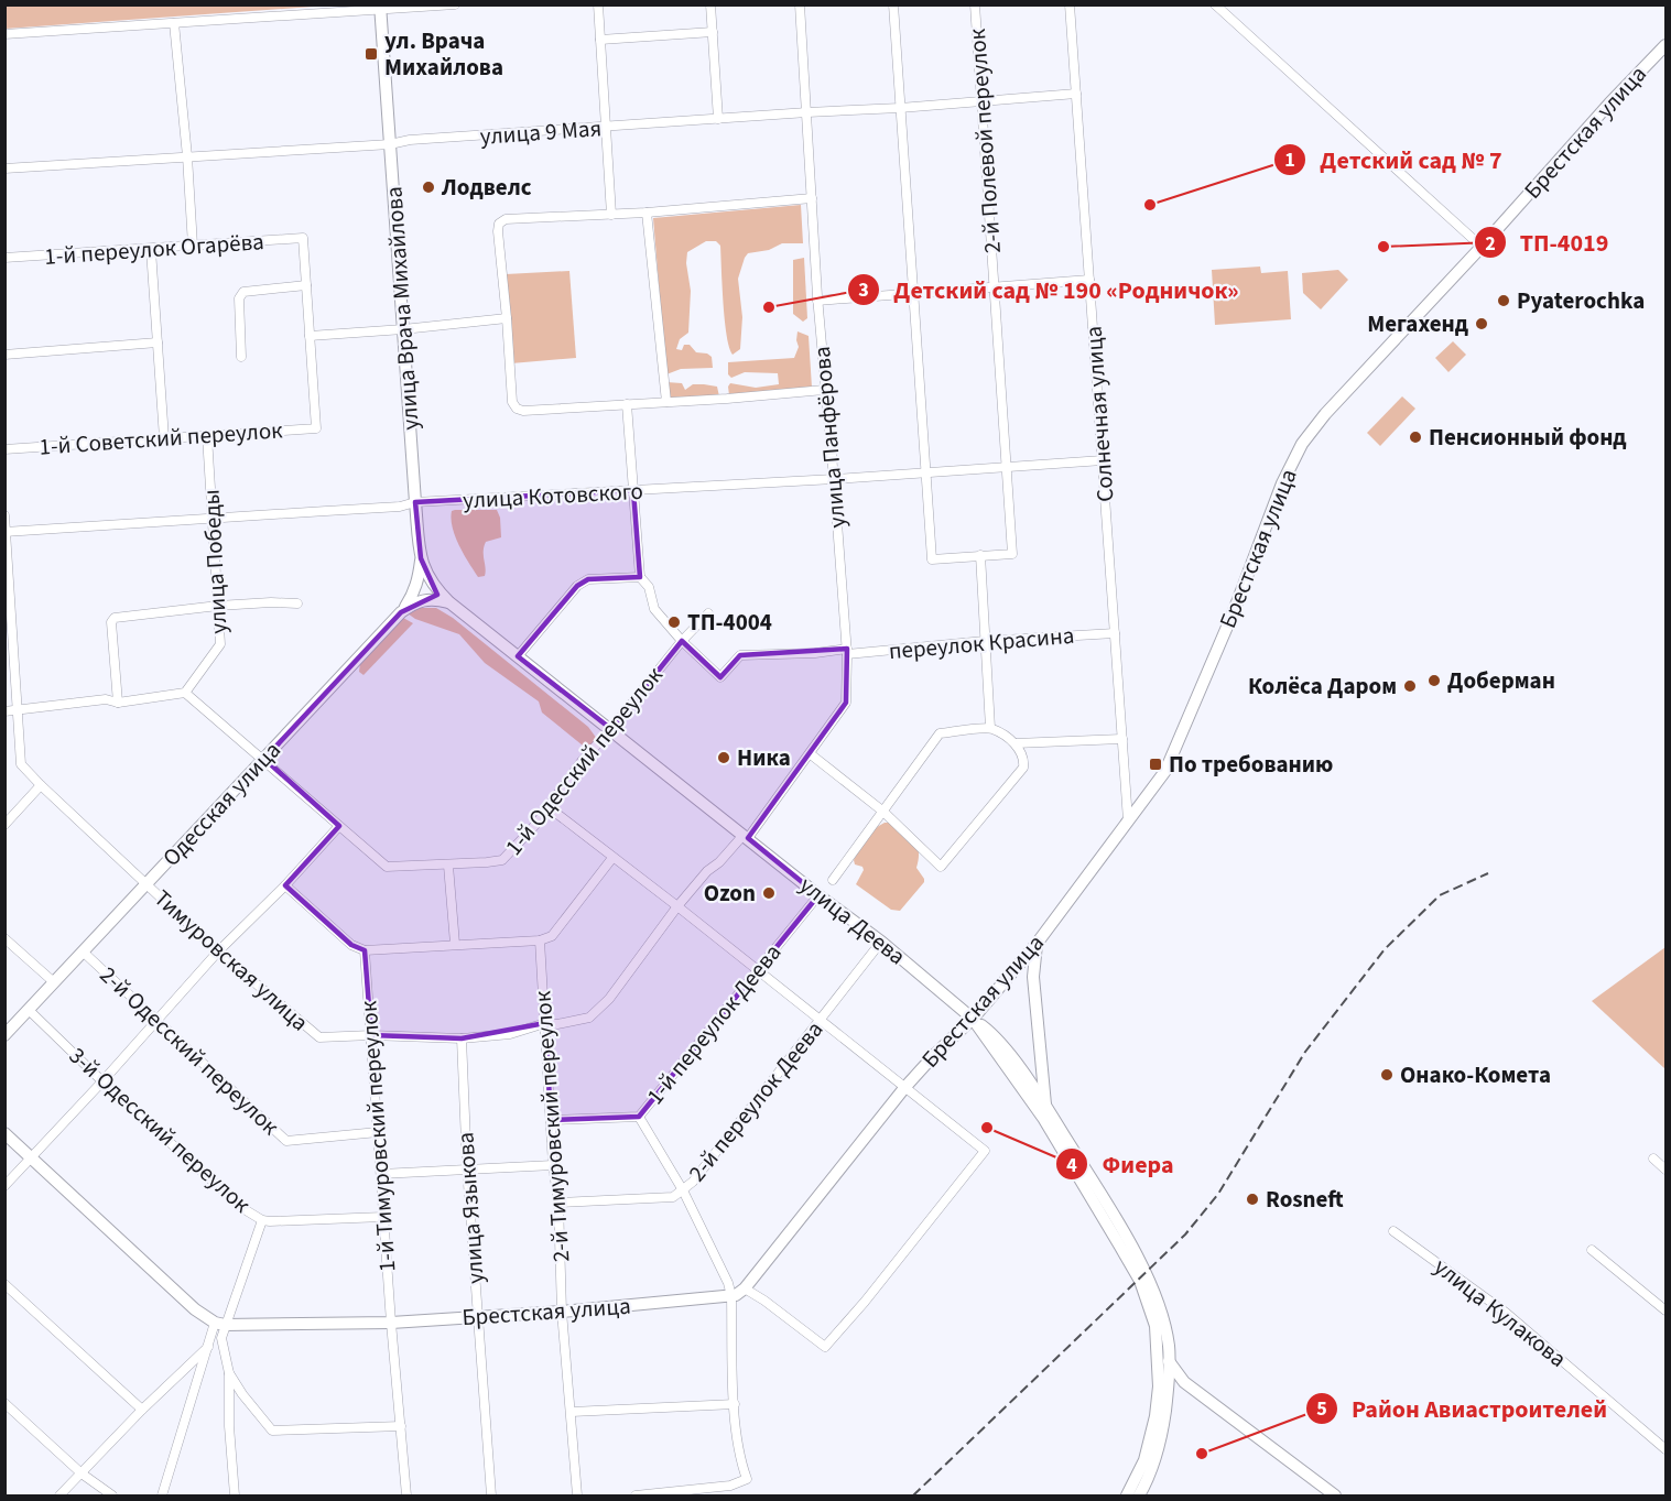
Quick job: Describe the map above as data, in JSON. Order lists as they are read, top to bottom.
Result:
{
  "streets": {
    "main road": [
      "Брестская улица",
      "улица Врача Михайлова",
      "Одесская улица",
      "улица Деева"
    ],
    "street": [
      "улица 9 Мая",
      "2-й Полевой переулок",
      "1-й переулок Огарёва",
      "Солнечная улица",
      "улица Панфёрова",
      "1-й Советский переулок",
      "улица Котовского",
      "улица Победы",
      "переулок Красина",
      "1-й Одесский переулок",
      "Тимуровская улица",
      "1-й переулок Деева",
      "2-й Одесский переулок",
      "2-й переулок Деева",
      "2-й Тимуровский переулок",
      "3-й Одесский переулок",
      "1-й Тимуровский переулок",
      "улица Языкова",
      "улица Кулакова"
    ]
  },
  "crossings": [
    ["улица 9 Мая", "2-й Полевой переулок"],
    ["улица 9 Мая", "улица Врача Михайлова"],
    ["улица 9 Мая", "Солнечная улица"],
    ["улица 9 Мая", "улица Панфёрова"],
    ["Брестская улица", "Солнечная улица"],
    ["Брестская улица", "улица Деева"],
    ["Брестская улица", "2-й Тимуровский переулок"],
    ["Брестская улица", "1-й Тимуровский переулок"],
    ["Брестская улица", "улица Языкова"],
    ["2-й Полевой переулок", "улица Котовского"],
    ["улица Врача Михайлова", "улица Котовского"],
    ["улица Врача Михайлова", "Одесская улица"],
    ["улица Врача Михайлова", "улица Деева"],
    ["Солнечная улица", "улица Котовского"],
    ["Солнечная улица", "переулок Красина"],
    ["улица Панфёрова", "улица Котовского"],
    ["улица Панфёрова", "переулок Красина"],
    ["улица Панфёрова", "улица Деева"],
    ["улица Панфёрова", "Тимуровская улица"],
    ["1-й Советский переулок", "улица Победы"],
    ["улица Котовского", "улица Победы"],
    ["улица Победы", "1-й Одесский переулок"],
    ["переулок Красина", "1-й Одесский переулок"],
    ["1-й Одесский переулок", "Одесская улица"],
    ["1-й Одесский переулок", "улица Деева"],
    ["Одесская улица", "улица Деева"],
    ["Одесская улица", "Тимуровская улица"],
    ["Одесская улица", "2-й Одесский переулок"],
    ["Одесская улица", "3-й Одесский переулок"],
    ["улица Деева", "Тимуровская улица"],
    ["улица Деева", "1-й переулок Деева"],
    ["улица Деева", "2-й переулок Деева"],
    ["Тимуровская улица", "2-й Тимуровский переулок"],
    ["Тимуровская улица", "1-й Тимуровский переулок"],
    ["Тимуровская улица", "улица Языкова"],
    ["1-й переулок Деева", "2-й Тимуровский переулок"],
    ["2-й Одесский переулок", "1-й Тимуровский переулок"],
    ["2-й переулок Деева", "2-й Тимуровский переулок"],
    ["3-й Одесский переулок", "1-й Тимуровский переулок"]
  ],
  "places": {
    "transit": ["ул. Врача Михайлова", "По требованию"],
    "other": [
      "Лодвелс",
      "Детский сад № 7",
      "ТП-4019",
      "Pyaterochka",
      "Детский сад № 190 «Родничок»",
      "Мегахенд",
      "Пенсионный фонд",
      "ТП-4004",
      "Доберман",
      "Колёса Даром",
      "Ника",
      "Ozon",
      "Онако-Комета",
      "Фиера",
      "Rosneft",
      "Район Авиастроителей"
    ]
  }
}
